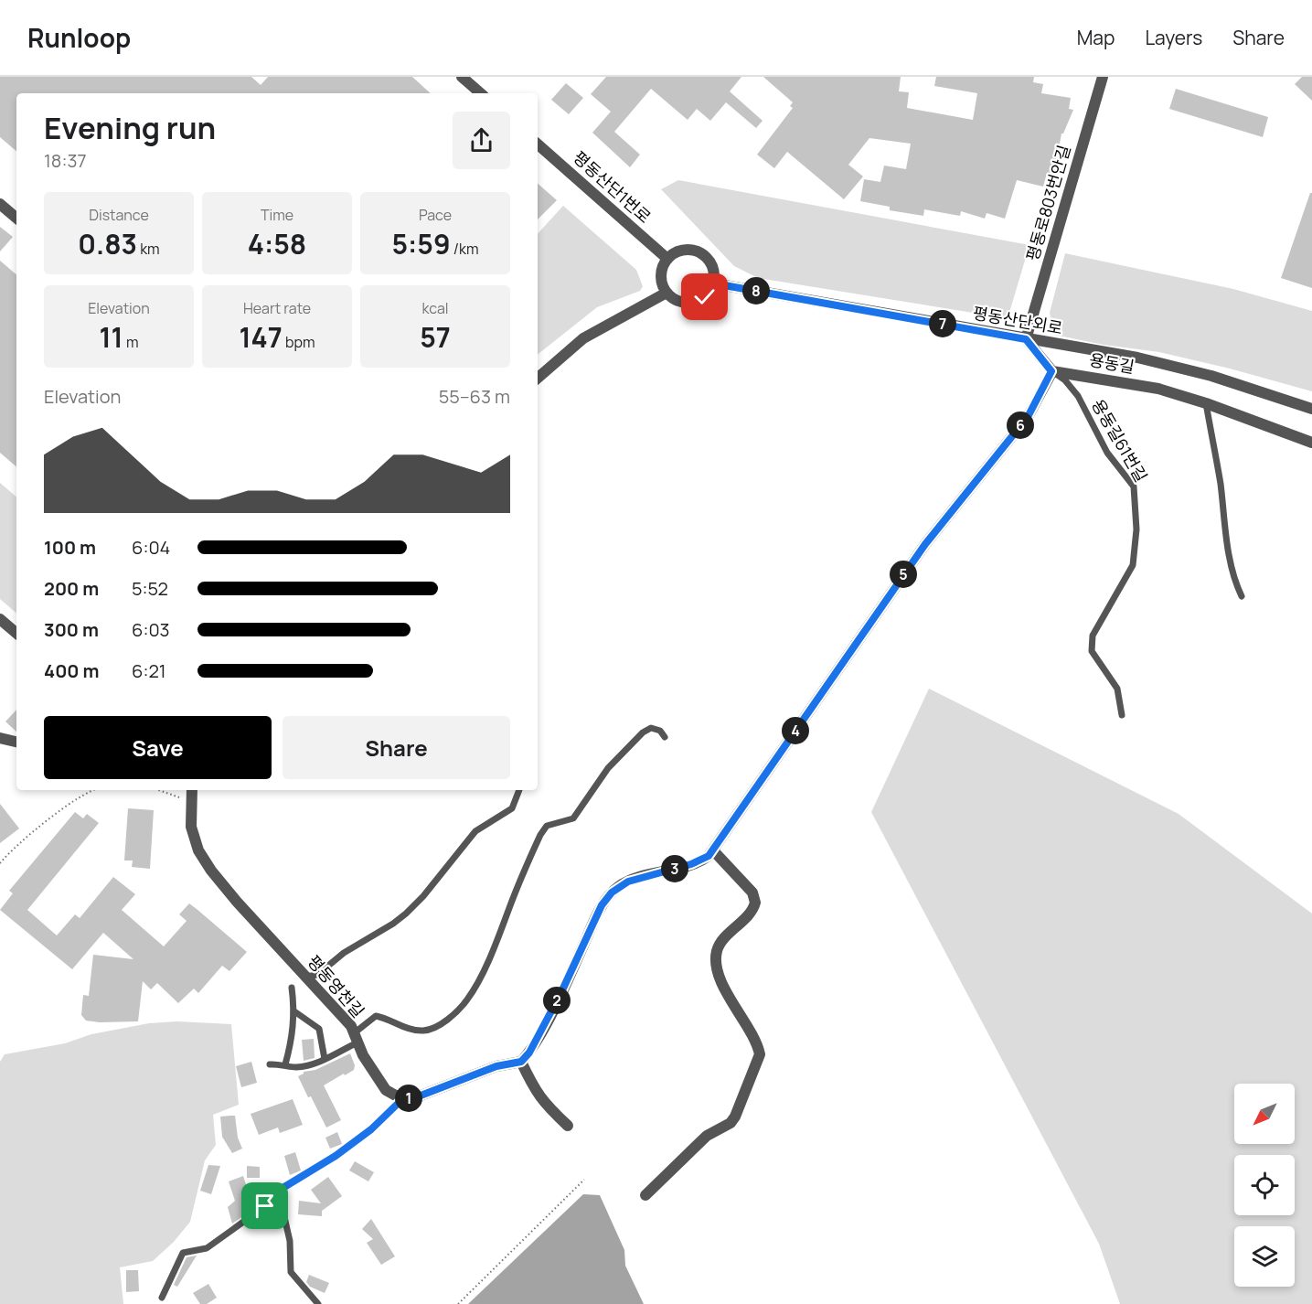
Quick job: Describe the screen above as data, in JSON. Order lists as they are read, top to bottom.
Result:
{
  "streets": {
    "street": [
      "평동산단1번로",
      "평동로803번안길",
      "평동산단외로",
      "용동길",
      "평동영천길"
    ],
    "lane": ["용동길61번길"]
  },
  "crossings": [
    ["평동산단1번로", "평동산단외로"],
    ["평동로803번안길", "평동산단외로"],
    ["용동길", "용동길61번길"]
  ],
  "north": "bottom left",
  "page": {
    "header": "Runloop",
    "nav": ["Map", "Layers", "Share"],
    "heading": ["Evening run", "18:37"],
    "stats": [
      ["Distance", "0.83 km"],
      ["Time", "4:58"],
      ["Pace", "5:59 /km"],
      ["Elevation", "11 m"],
      ["Heart rate", "147 bpm"],
      ["kcal", "57"]
    ],
    "pins": [
      "8",
      "7",
      "6",
      "5",
      "4",
      "3",
      "2",
      "1"
    ],
    "chart": ["Elevation", "55–63 m"],
    "list": [
      {
        "name": "100 m",
        "note": "6:04"
      },
      {
        "name": "200 m",
        "note": "5:52"
      },
      {
        "name": "300 m",
        "note": "6:03"
      },
      {
        "name": "400 m",
        "note": "6:21"
      }
    ],
    "buttons": ["Save", "Share"]
  }
}
